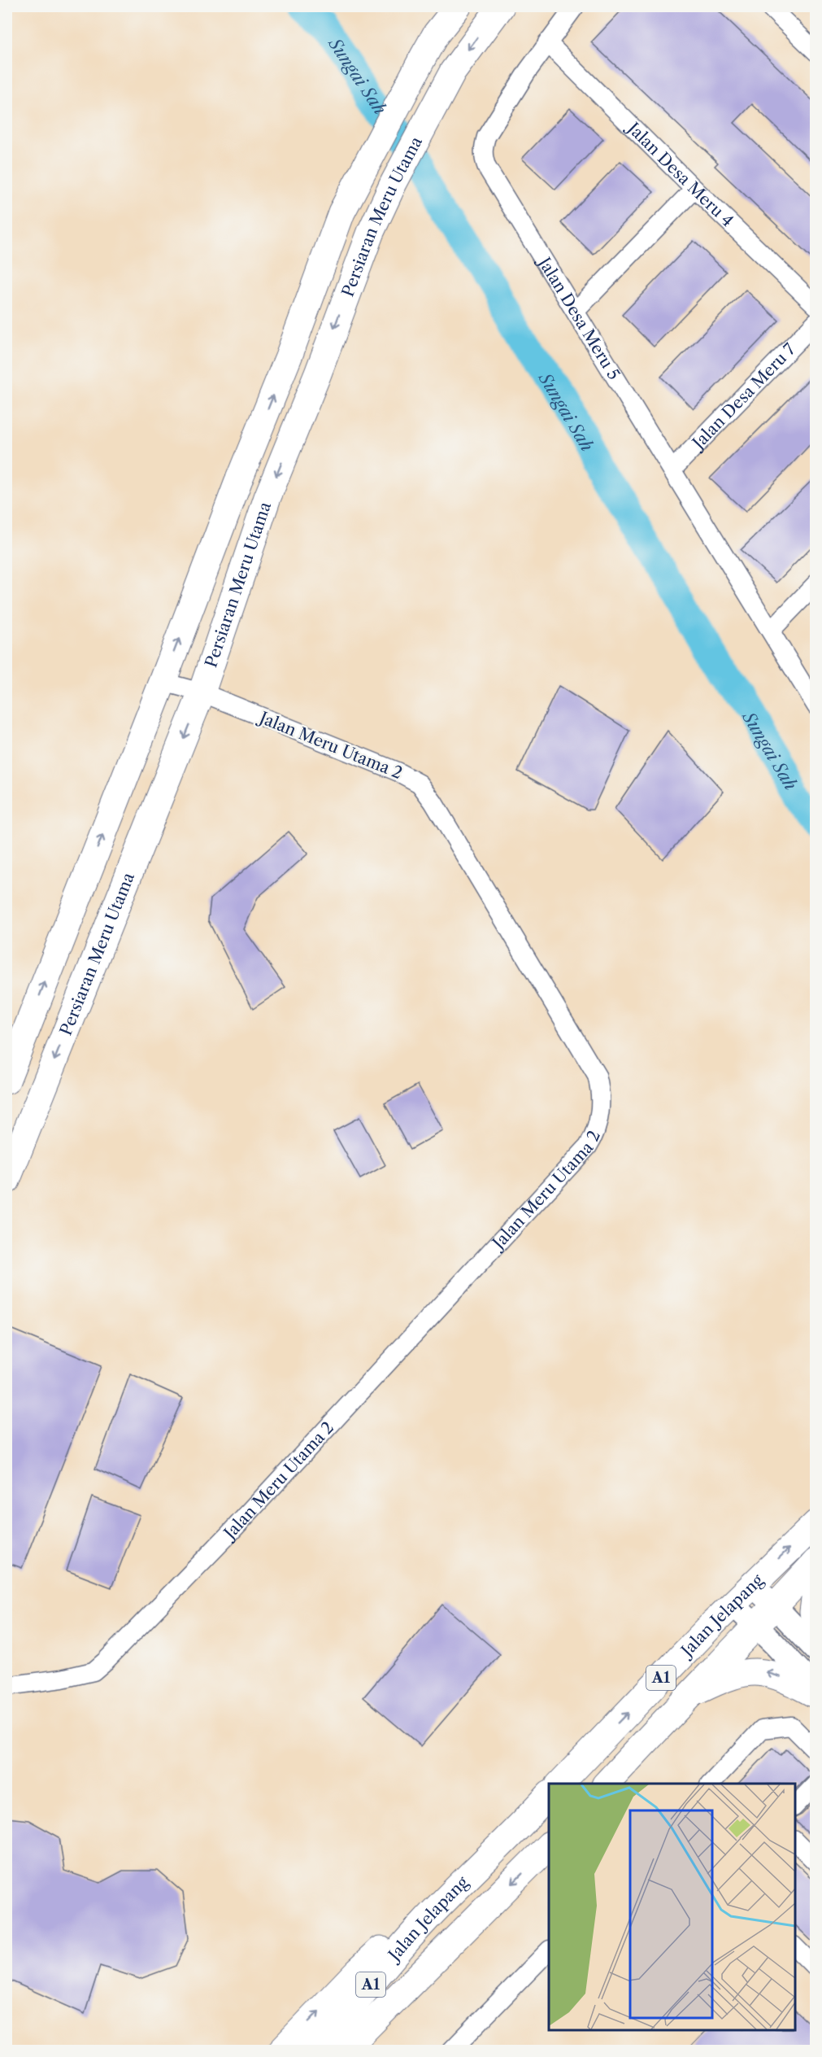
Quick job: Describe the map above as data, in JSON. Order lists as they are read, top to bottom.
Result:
{
  "streets": {
    "main road": ["Persiaran Meru Utama", "Jalan Jelapang", "A1"],
    "street": [
      "Jalan Desa Meru 4",
      "Jalan Desa Meru 5",
      "Jalan Desa Meru 7",
      "Jalan Meru Utama 2"
    ]
  },
  "crossings": [
    ["Jalan Desa Meru 4", "Jalan Desa Meru 5"],
    ["Persiaran Meru Utama", "Jalan Meru Utama 2"],
    ["Jalan Desa Meru 5", "Jalan Desa Meru 7"]
  ],
  "water": ["Sungai Sah"]
}
